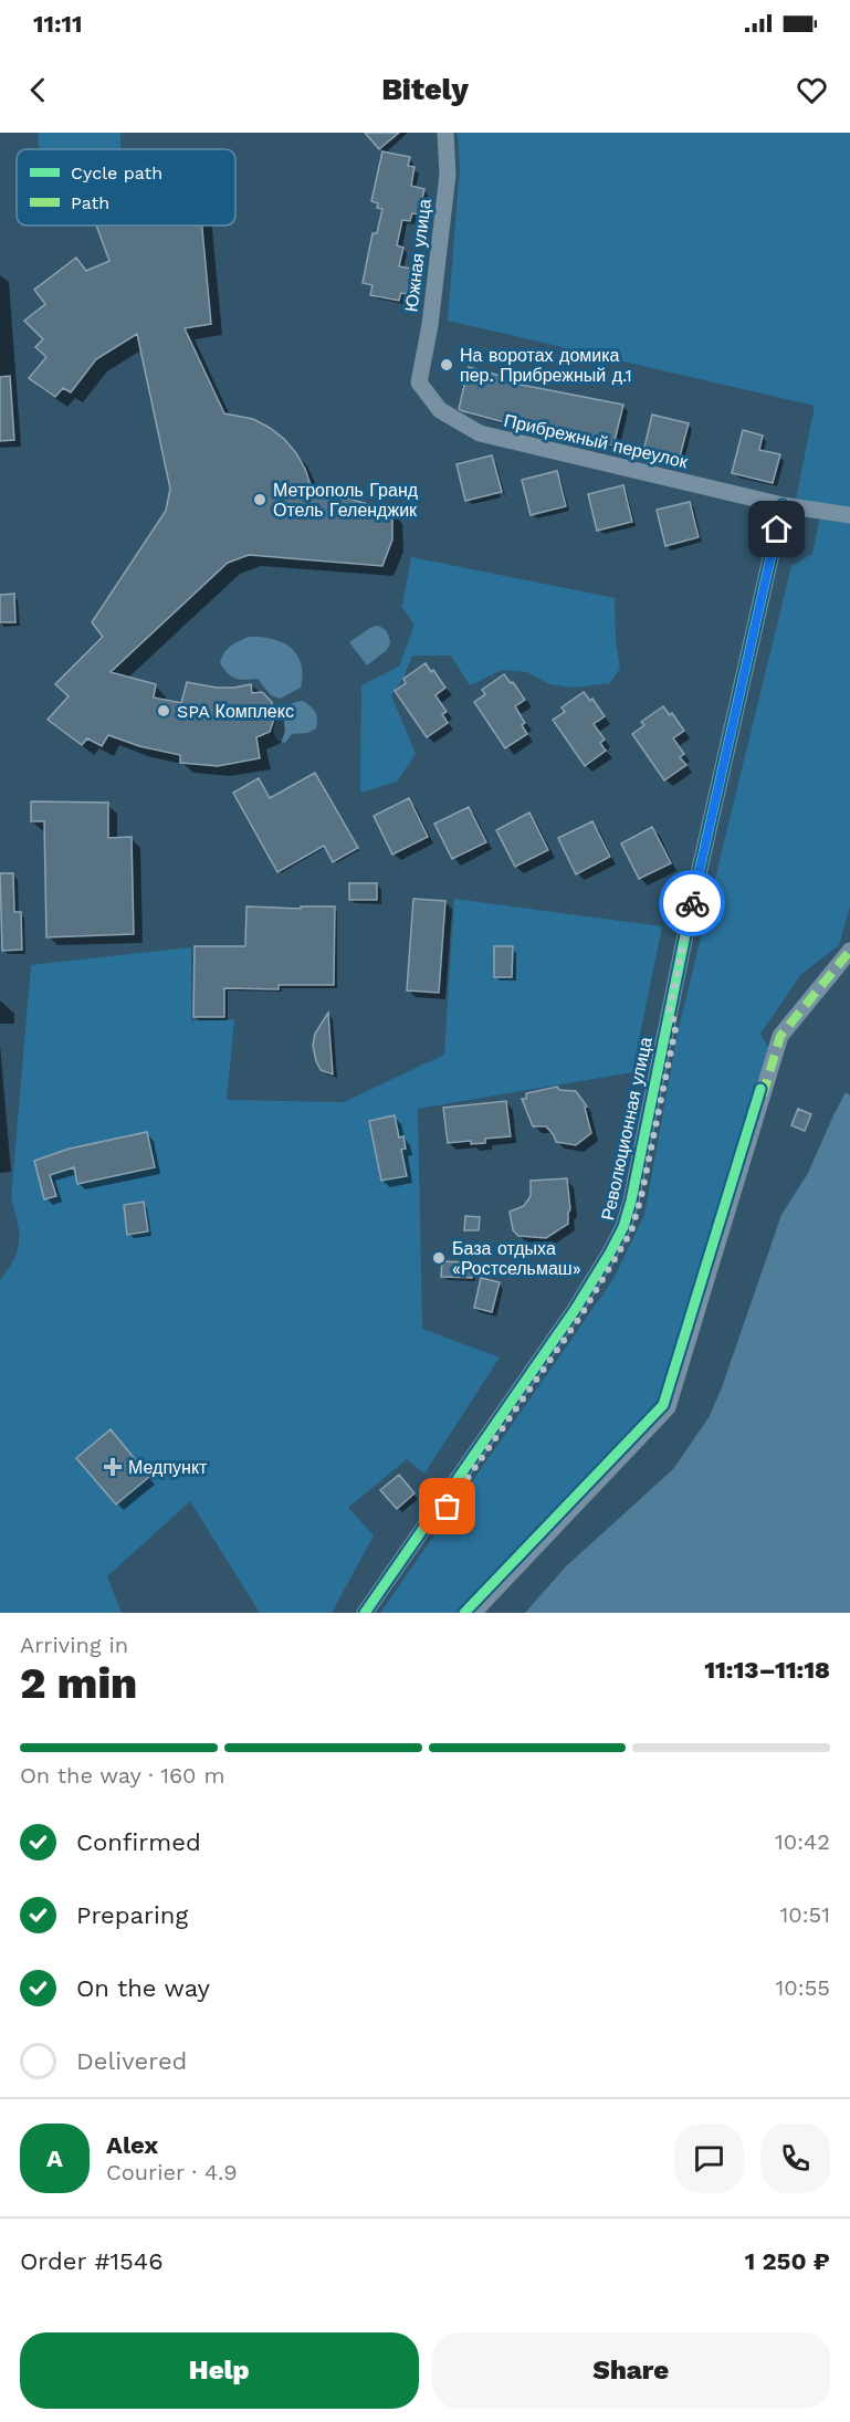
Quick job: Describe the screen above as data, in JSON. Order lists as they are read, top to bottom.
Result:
{
  "streets": {
    "street": ["Южная улица", "Прибрежный переулок", "Революционная улица"]
  },
  "crossings": [
    ["Южная улица", "Прибрежный переулок"],
    ["Прибрежный переулок", "Революционная улица"]
  ],
  "places": {
    "other": [
      "На воротах домика пер. Прибрежный д.1",
      "Метрополь Гранд Отель Геленджик",
      "SPA Комплекс",
      "База отдыха «Ростсельмаш»"
    ],
    "health": ["Медпункт"]
  },
  "legend": ["Cycle path", "Path"],
  "page": {
    "status": "11:11",
    "header": "Bitely",
    "heading": ["2 min", "Arriving in", "11:13–11:18"],
    "panel": [
      "Alex",
      "Courier · 4.9",
      "Order #1546",
      "1 250 ₽"
    ],
    "bar": "On the way · 160 m",
    "list": [
      ["Confirmed", "10:42"],
      ["Preparing", "10:51"],
      ["On the way", "10:55"],
      "Delivered"
    ],
    "round": "A",
    "buttons": ["Help", "Share"]
  }
}
